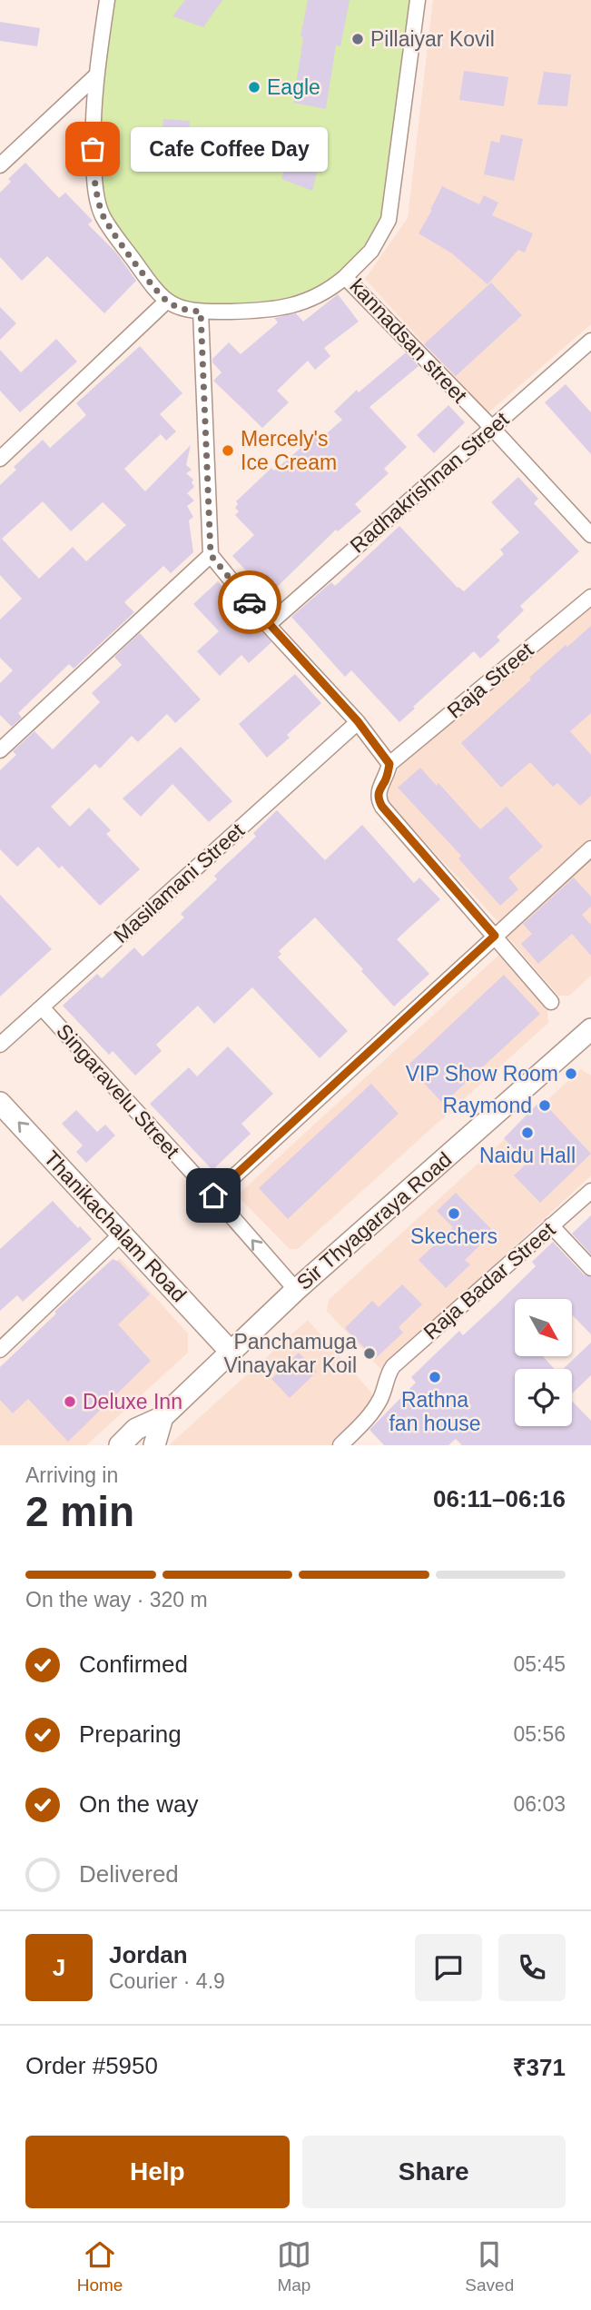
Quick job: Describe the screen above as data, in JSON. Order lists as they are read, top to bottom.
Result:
{
  "streets": {
    "main road": ["Sir Thyagaraya Road", "Thanikachalam Road"],
    "street": [
      "kannadsan street",
      "Radhakrishnan Street",
      "Raja Street",
      "Masilamani Street",
      "Singaravelu Street",
      "Raja Badar Street"
    ]
  },
  "crossings": [
    ["kannadsan street", "Radhakrishnan Street"],
    ["Masilamani Street", "Singaravelu Street"],
    ["Singaravelu Street", "Sir Thyagaraya Road"],
    ["Sir Thyagaraya Road", "Thanikachalam Road"]
  ],
  "one_way": ["Thanikachalam Road"],
  "places": [
    "Pillaiyar Kovil",
    "Eagle",
    "Cafe Coffee Day",
    "Mercely's Ice Cream",
    "VIP Show Room",
    "Raymond",
    "Naidu Hall",
    "Skechers",
    "Panchamuga Vinayakar Koil",
    "Rathna fan house",
    "Deluxe Inn"
  ],
  "north": "bottom right",
  "page": {
    "bubble": "Cafe Coffee Day",
    "heading": ["2 min", "Arriving in", "06:11–06:16"],
    "panel": [
      "Jordan",
      "Courier · 4.9",
      "Order #5950",
      "₹371"
    ],
    "bar": "On the way · 320 m",
    "list": [
      ["Confirmed", "05:45"],
      ["Preparing", "05:56"],
      ["On the way", "06:03"],
      "Delivered"
    ],
    "round": "J",
    "buttons": ["Help", "Share"],
    "tabs": ["Home", "Map", "Saved"]
  }
}
